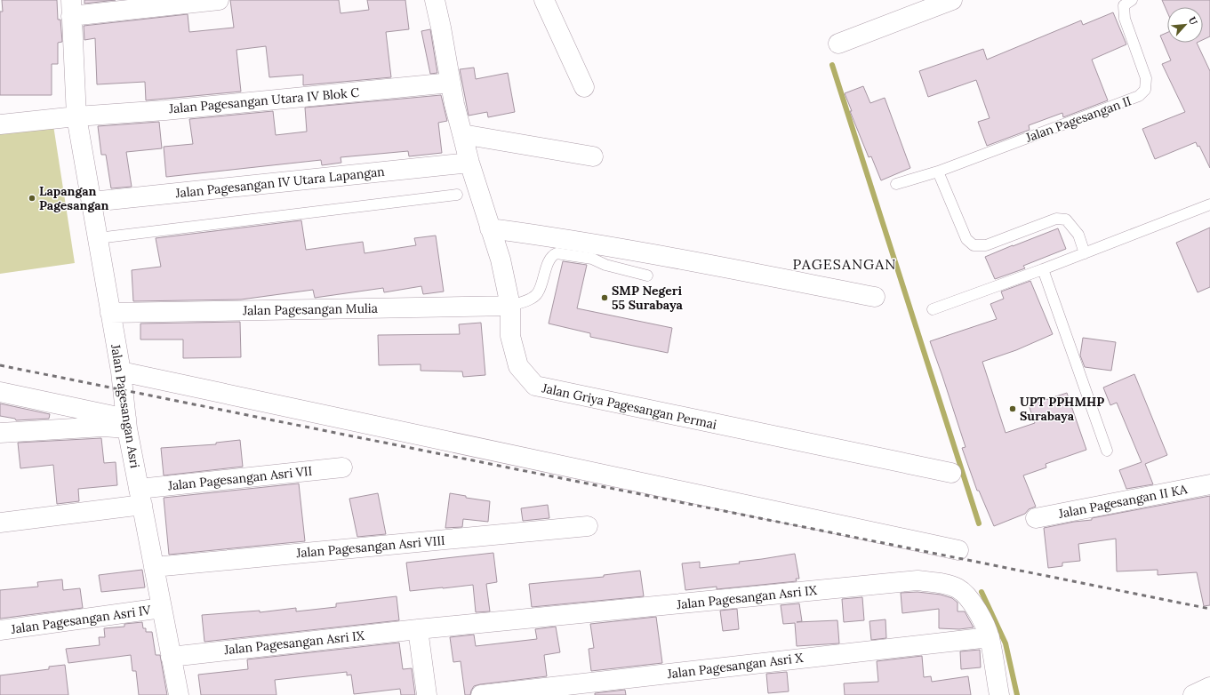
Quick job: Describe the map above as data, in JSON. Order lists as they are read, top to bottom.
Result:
{
  "streets": {
    "street": [
      "Jalan Pagesangan Utara IV Blok C",
      "Jalan Pagesangan IV Utara Lapangan",
      "Jalan Pagesangan Mulia",
      "Jalan Pagesangan Asri",
      "Jalan Griya Pagesangan Permai",
      "Jalan Pagesangan Asri VII",
      "Jalan Pagesangan II KA",
      "Jalan Pagesangan Asri VIII",
      "Jalan Pagesangan Asri IX",
      "Jalan Pagesangan Asri IV",
      "Jalan Pagesangan Asri X"
    ],
    "lane": ["Jalan Pagesangan II"]
  },
  "crossings": [
    ["Jalan Pagesangan Utara IV Blok C", "Jalan Pagesangan Asri"],
    ["Jalan Pagesangan Utara IV Blok C", "Jalan Griya Pagesangan Permai"],
    ["Jalan Pagesangan IV Utara Lapangan", "Jalan Pagesangan Asri"],
    ["Jalan Pagesangan IV Utara Lapangan", "Jalan Griya Pagesangan Permai"],
    ["Jalan Pagesangan Mulia", "Jalan Pagesangan Asri"],
    ["Jalan Pagesangan Mulia", "Jalan Griya Pagesangan Permai"],
    ["Jalan Pagesangan Asri", "Jalan Pagesangan Asri VII"],
    ["Jalan Pagesangan Asri", "Jalan Pagesangan Asri VIII"],
    ["Jalan Pagesangan Asri", "Jalan Pagesangan Asri IX"],
    ["Jalan Pagesangan Asri", "Jalan Pagesangan Asri IV"],
    ["Jalan Pagesangan Asri IX", "Jalan Pagesangan Asri X"]
  ],
  "districts": ["PAGESANGAN"],
  "places": ["Lapangan Pagesangan", "SMP Negeri 55 Surabaya", "UPT PPHMHP Surabaya"],
  "north": "top right"
}
